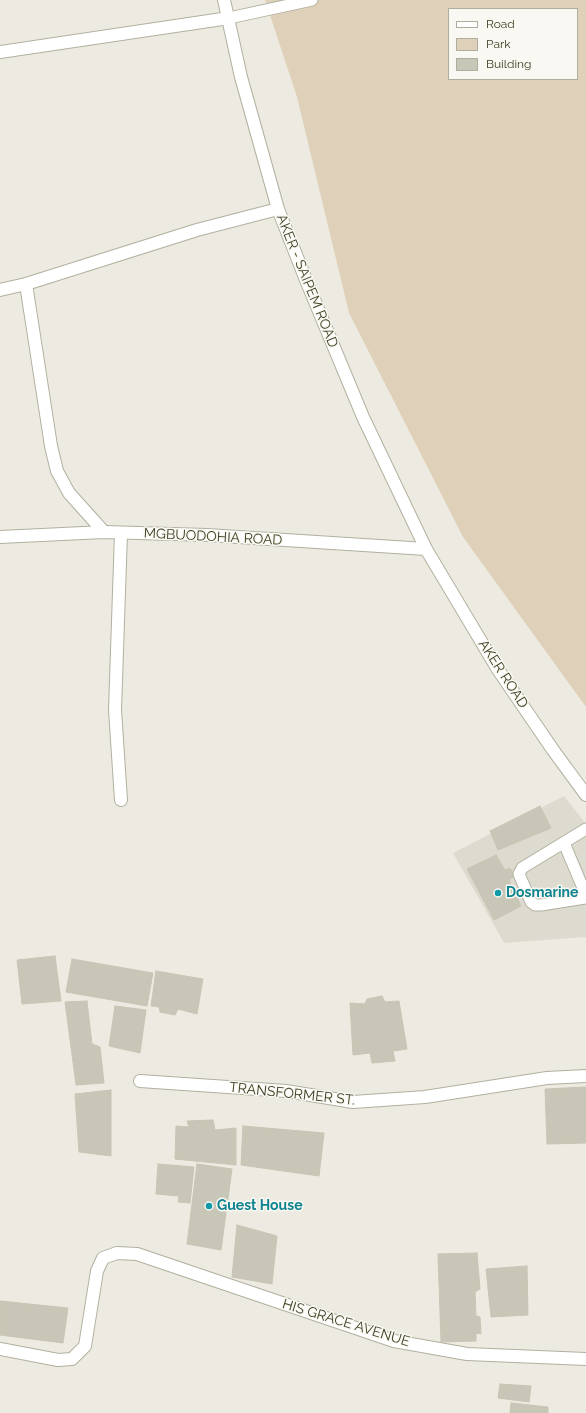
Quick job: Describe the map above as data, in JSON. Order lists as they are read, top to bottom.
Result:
{
  "streets": {
    "street": [
      "AKER - SAIPEM ROAD",
      "MGBUODOHIA ROAD",
      "AKER ROAD",
      "TRANSFORMER ST.",
      "HIS GRACE AVENUE"
    ]
  },
  "crossings": [
    ["AKER - SAIPEM ROAD", "MGBUODOHIA ROAD"],
    ["AKER - SAIPEM ROAD", "AKER ROAD"],
    ["MGBUODOHIA ROAD", "AKER ROAD"]
  ],
  "places": ["Dosmarine", "Guest House"],
  "legend": ["Road", "Park", "Building"]
}
